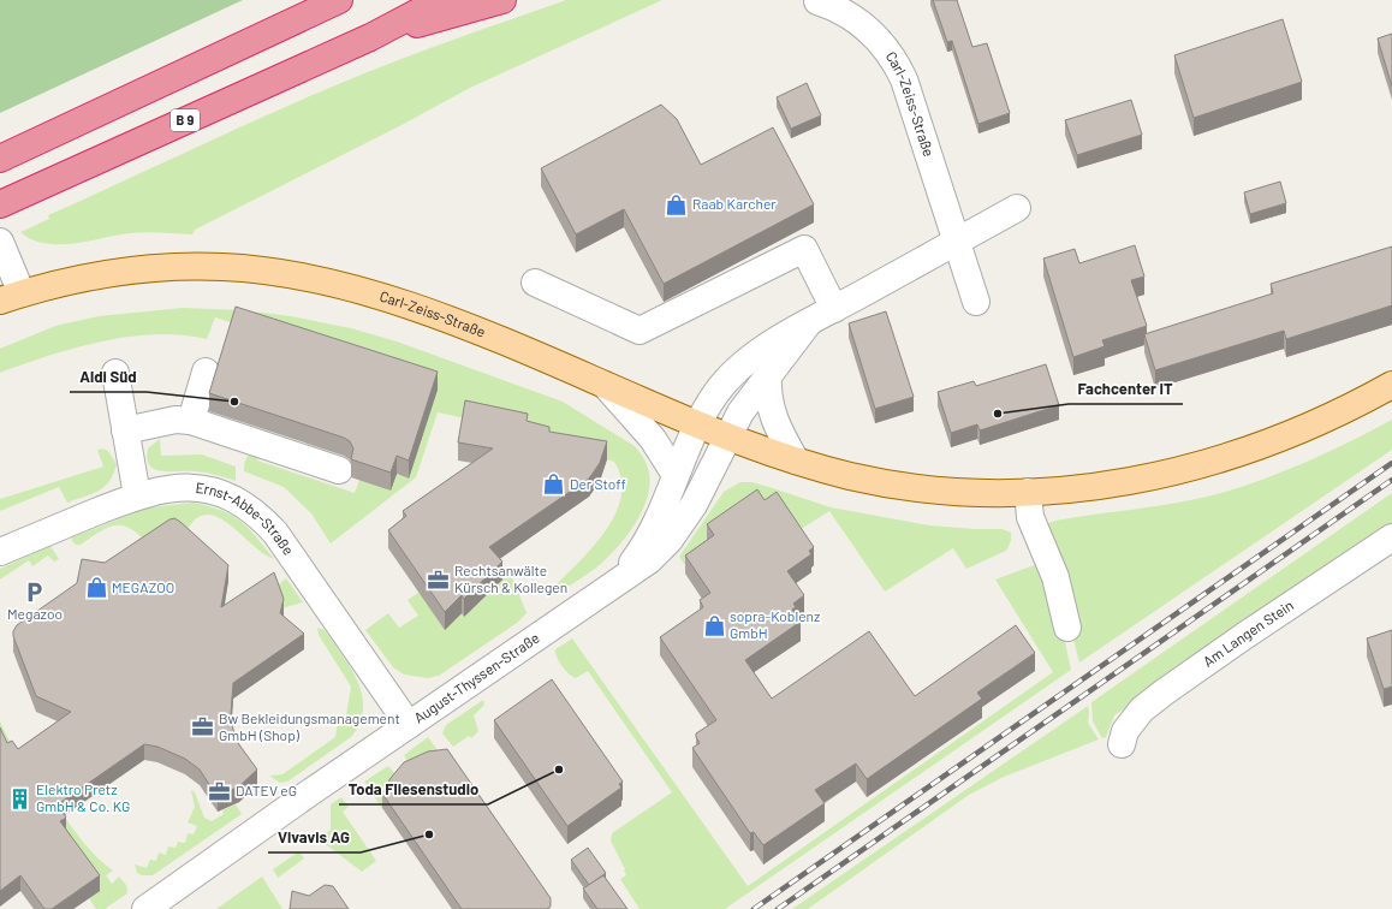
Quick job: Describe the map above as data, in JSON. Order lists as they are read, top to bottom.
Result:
{
  "streets": {
    "highway": ["B 9"],
    "main road": ["Carl-Zeiss-Straße"],
    "street": ["Ernst-Abbe-Straße", "Am Langen Stein", "August-Thyssen-Straße"]
  },
  "crossings": [
    ["Carl-Zeiss-Straße", "August-Thyssen-Straße"],
    ["Ernst-Abbe-Straße", "August-Thyssen-Straße"]
  ],
  "places": {
    "shop": [
      "Raab Karcher",
      "Der Stoff",
      "MEGAZOO",
      "sopra-Koblenz GmbH"
    ],
    "other": [
      "Aldi Süd",
      "Fachcenter IT",
      "Toda Fliesenstudio",
      "Vivavis AG"
    ],
    "office": ["Rechtsanwälte Kürsch & Kollegen", "Bw Bekleidungsmanagement GmbH (Shop)", "DATEV eG"],
    "parking": ["Megazoo"],
    "building": ["Elektro Pretz GmbH & Co. KG"]
  }
}
